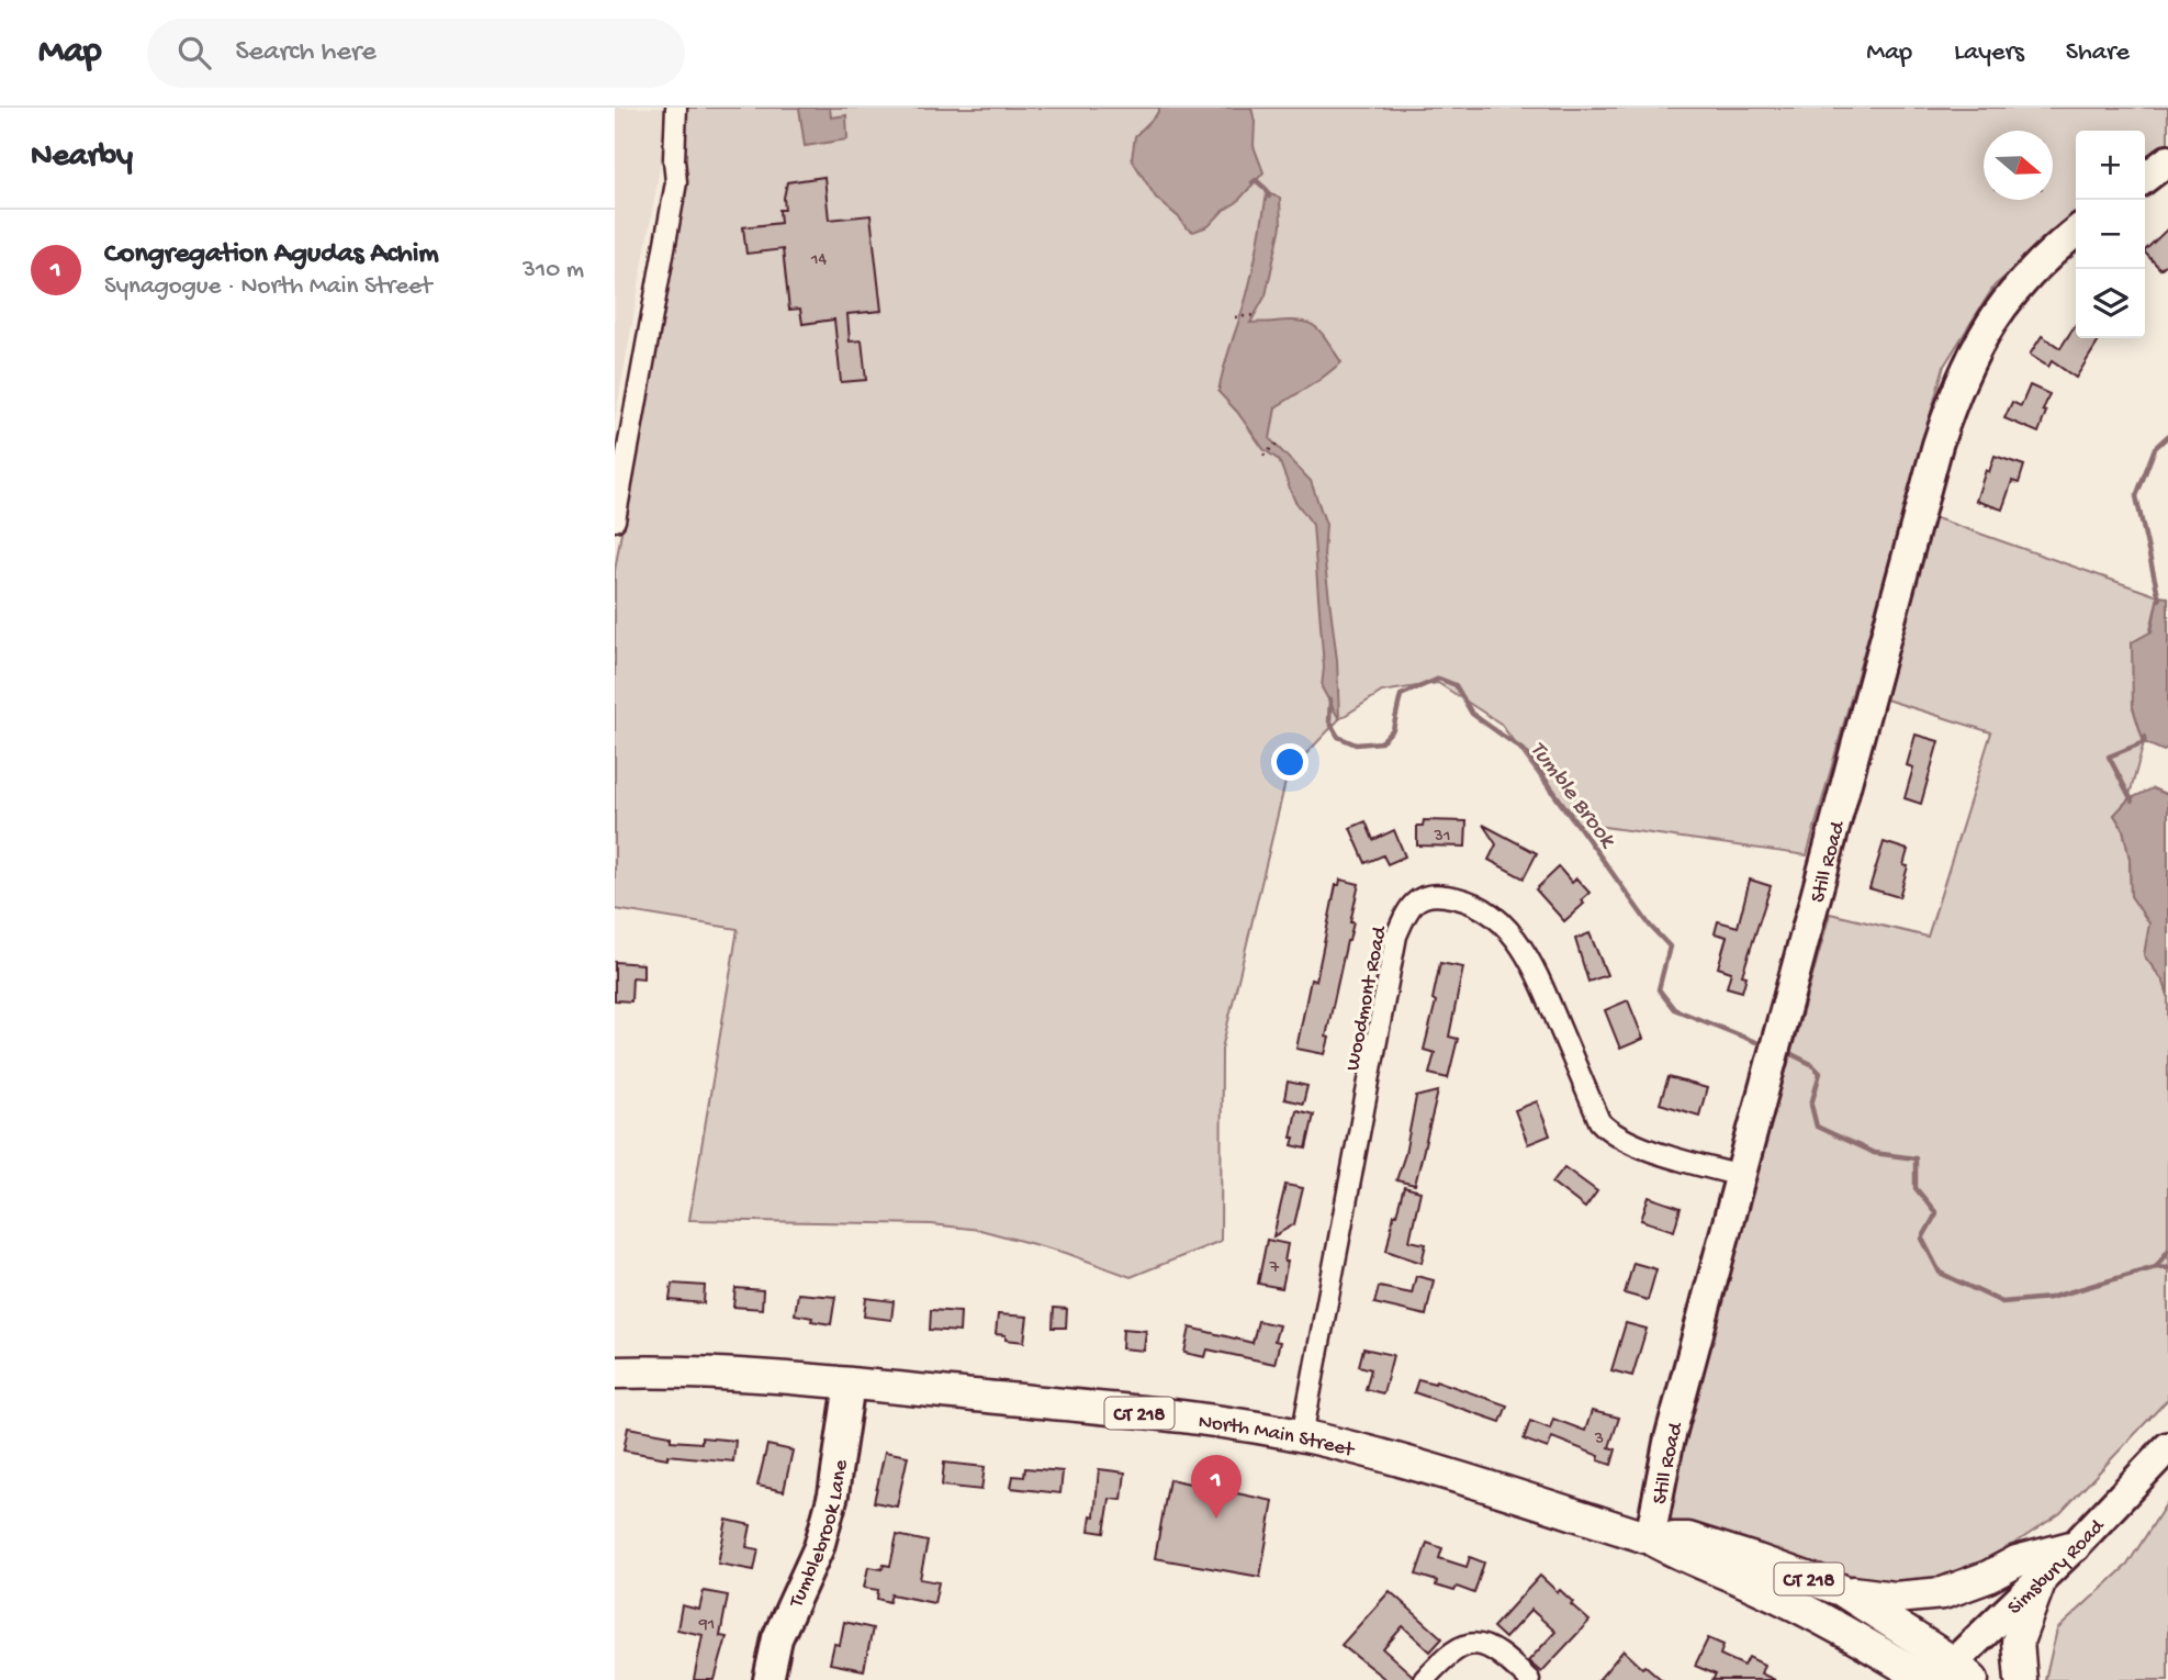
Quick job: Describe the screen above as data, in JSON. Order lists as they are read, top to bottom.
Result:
{
  "streets": {
    "main road": ["CT 218", "North Main Street"],
    "street": [
      "Still Road",
      "Woodmont Road",
      "Tumblebrook Lane",
      "Simsbury Road"
    ]
  },
  "crossings": [
    ["Still Road", "Woodmont Road"],
    ["Still Road", "North Main Street"],
    ["Woodmont Road", "North Main Street"],
    ["North Main Street", "Tumblebrook Lane"],
    ["North Main Street", "Simsbury Road"]
  ],
  "water": ["Tumble Brook"],
  "house_numbers": [
    "14",
    "31",
    "7",
    "3",
    "91"
  ],
  "north": "right",
  "page": {
    "header": "Map",
    "search": "Search here",
    "nav": ["Map", "Layers", "Share"],
    "heading": "Nearby",
    "map_buttons": ["+", "−"],
    "list": [
      {
        "mark": "1",
        "name": "Congregation Agudas Achim",
        "note": "Synagogue · North Main Street",
        "value": "310 m"
      }
    ],
    "pins": "1"
  }
}
